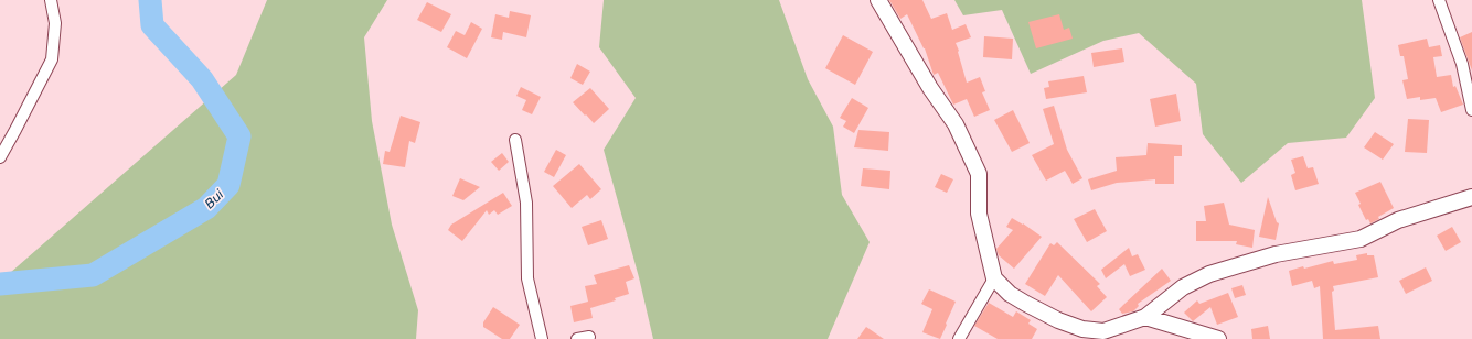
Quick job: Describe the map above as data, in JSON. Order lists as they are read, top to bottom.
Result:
{
  "water": ["Bui"]
}
